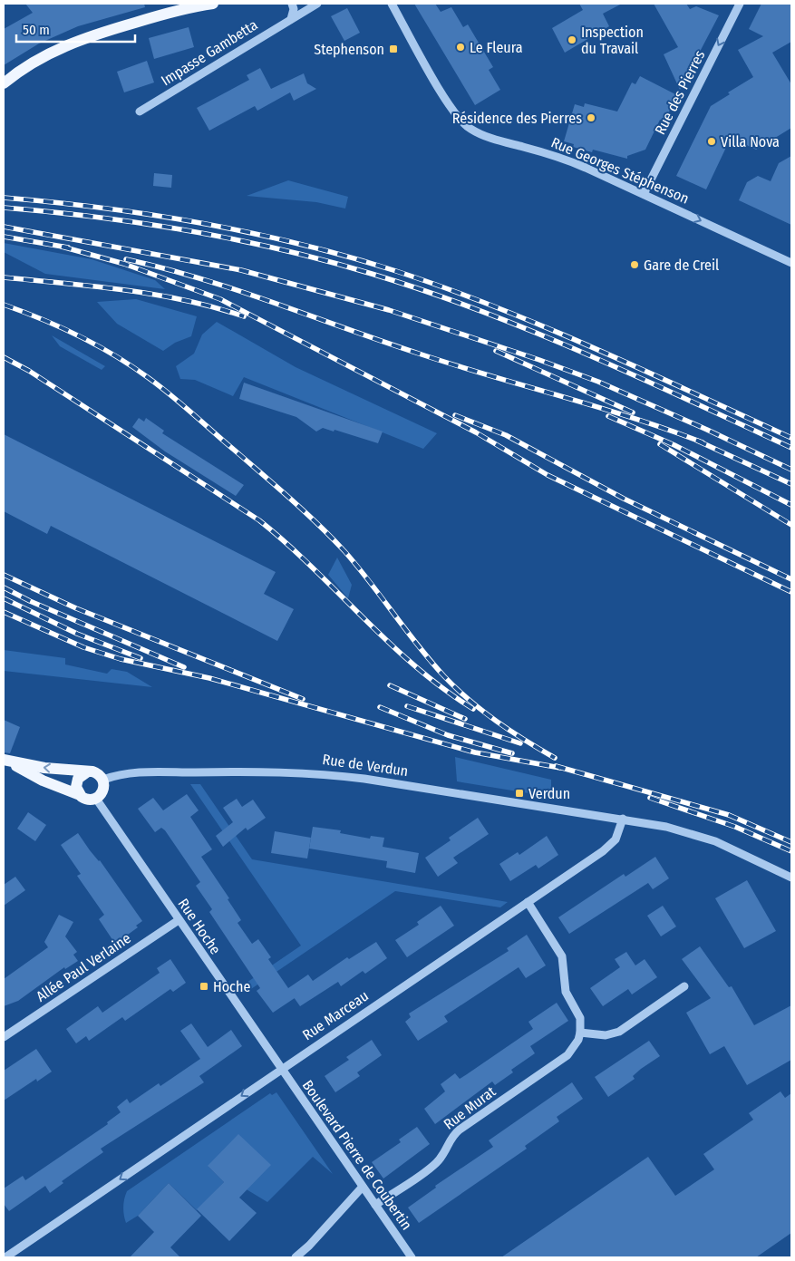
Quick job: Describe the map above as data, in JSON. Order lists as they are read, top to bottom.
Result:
{
  "streets": {
    "street": [
      "Impasse Gambetta",
      "Rue des Pierres",
      "Rue Georges Stéphenson",
      "Rue de Verdun",
      "Rue Hoche",
      "Allée Paul Verlaine",
      "Rue Marceau",
      "Rue Murat",
      "Boulevard Pierre de Coubertin"
    ]
  },
  "crossings": [
    ["Rue des Pierres", "Rue Georges Stéphenson"],
    ["Rue de Verdun", "Rue Hoche"],
    ["Rue de Verdun", "Rue Marceau"],
    ["Rue Hoche", "Allée Paul Verlaine"],
    ["Rue Hoche", "Rue Marceau"],
    ["Rue Hoche", "Boulevard Pierre de Coubertin"],
    ["Rue Marceau", "Boulevard Pierre de Coubertin"],
    ["Rue Murat", "Boulevard Pierre de Coubertin"]
  ],
  "one_way": ["Rue des Pierres", "Rue Marceau"],
  "places": {
    "other": [
      "Inspection du Travail",
      "Le Fleura",
      "Résidence des Pierres",
      "Villa Nova",
      "Gare de Creil"
    ],
    "transit": ["Stephenson", "Verdun", "Hoche"]
  },
  "scale_bar": "50 m"
}
